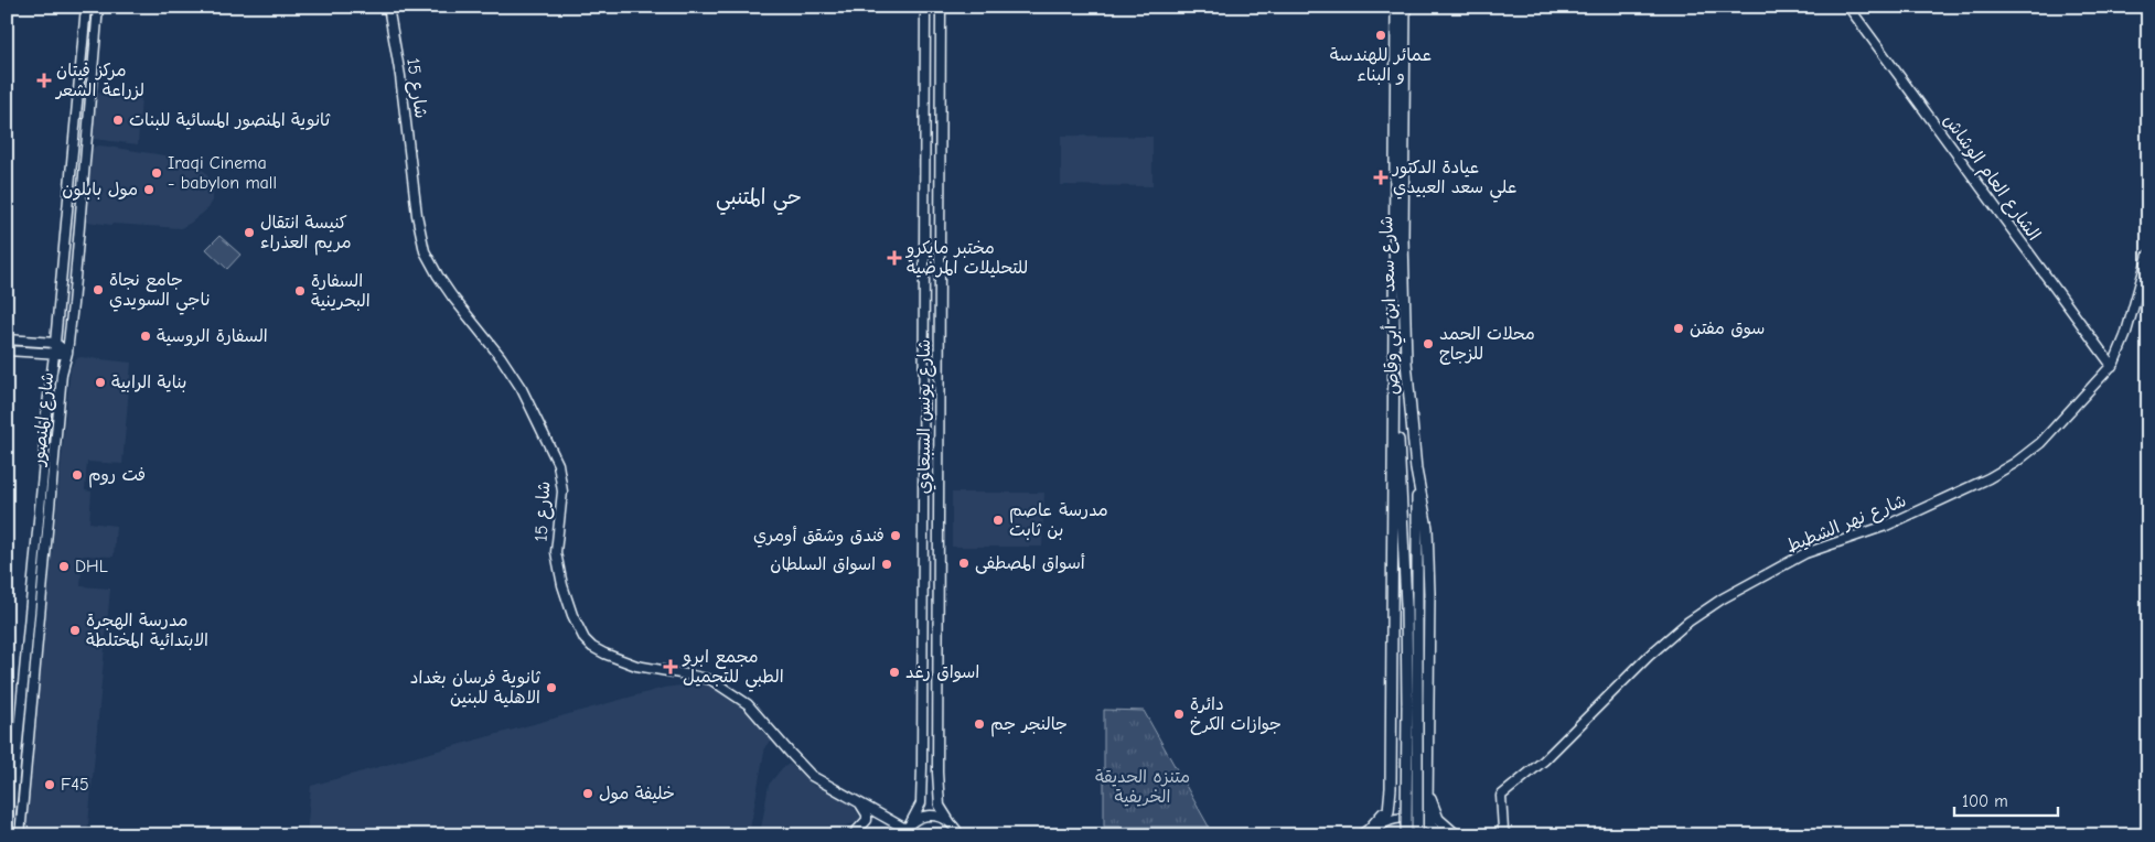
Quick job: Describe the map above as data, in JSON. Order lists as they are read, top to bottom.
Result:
{
  "streets": {
    "main road": [
      "شارع 15",
      "الشارع العام الوشاش",
      "شارع سعد ابن أبي وقاص",
      "شارع يونس السبعاوي",
      "شارع المنصور",
      "شارع نهر الشطيط"
    ]
  },
  "crossings": [
    ["شارع 15", "شارع يونس السبعاوي"],
    ["الشارع العام الوشاش", "شارع نهر الشطيط"]
  ],
  "districts": ["حي المتنبي"],
  "parks": ["متنزه الحديقة الخريفية"],
  "places": {
    "other": [
      "عمائر للهندسة و البناء",
      "ثانوية المنصور المسائية للبنات",
      "Iraqi Cinema - babylon mall",
      "مول بابلون",
      "كنيسة انتقال مريم العذراء",
      "جامع نجاة ناجي السويدي",
      "السفارة البحرينية",
      "سوق مفتن",
      "السفارة الروسية",
      "محلات الحمد للزجاج",
      "بناية الرابية",
      "فت روم",
      "مدرسة عاصم بن ثابت",
      "فندق وشقق أومري",
      "أسواق المصطفى",
      "اسواق السلطان",
      "DHL",
      "مدرسة الهجرة الابتدائية المختلطة",
      "اسواق رغد",
      "ثانوية فرسان بغداد الاهلية للبنين",
      "دائرة جوازات الكرخ",
      "جالنجر جم",
      "F45",
      "خليفة مول"
    ],
    "health": [
      "مركز فيتان لزراعة الشعر",
      "عيادة الدكتور علي سعد العبيدي",
      "مختبر مايكرو للتحليلات المرضية",
      "مجمع ابرو الطبي للتجميل"
    ]
  },
  "scale_bar": "100 m"
}
